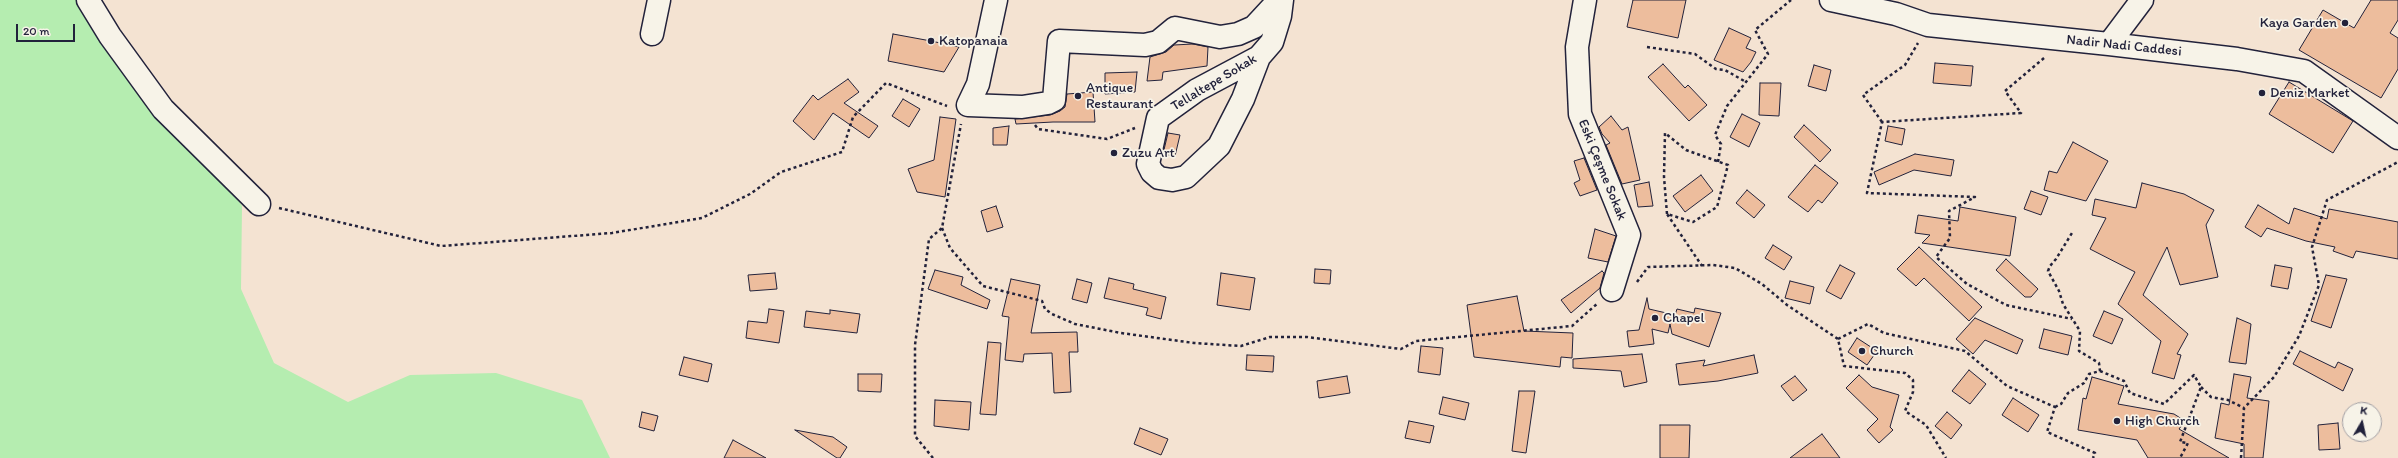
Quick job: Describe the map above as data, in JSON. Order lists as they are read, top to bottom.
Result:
{
  "streets": {
    "street": ["Nadir Nadi Caddesi", "Tellaltepe Sokak", "Eski Çeşme Sokak"]
  },
  "places": [
    "Kaya Garden",
    "Katopanaia",
    "Deniz Market",
    "Antique Restaurant",
    "Zuzu Art",
    "Chapel",
    "Church",
    "High Church"
  ],
  "scale_bar": "20 m",
  "north": "top"
}
